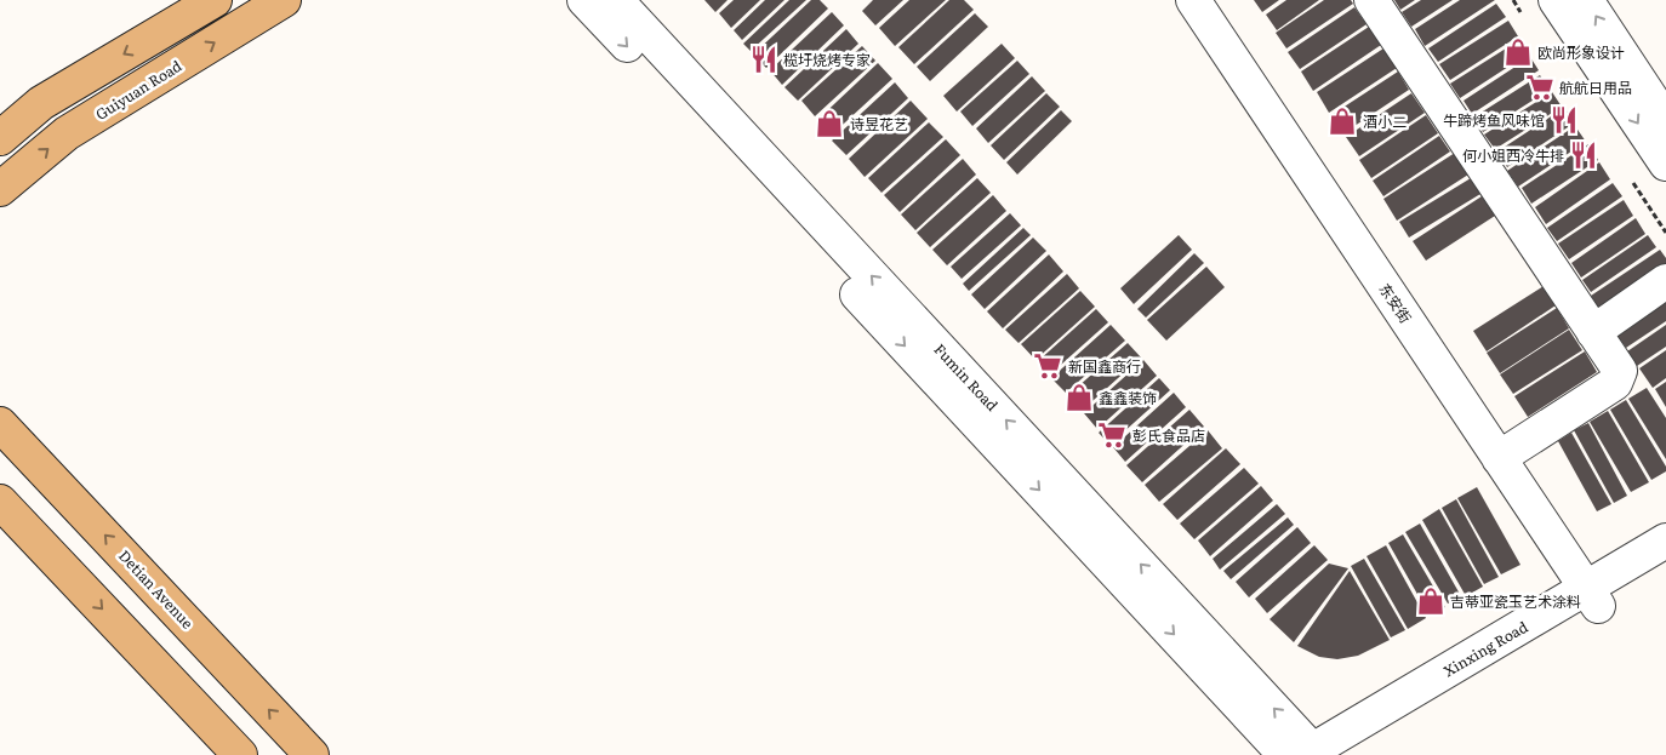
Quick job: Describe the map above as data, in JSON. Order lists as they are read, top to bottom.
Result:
{
  "streets": {
    "main road": ["Guiyuan Road", "Detian Avenue"],
    "street": ["东安街", "Fumin Road", "Xinxing Road"]
  },
  "crossings": [
    ["东安街", "Xinxing Road"],
    ["Fumin Road", "Xinxing Road"]
  ],
  "places": {
    "shop": [
      "欧尚形象设计",
      "酒小二",
      "诗昱花艺",
      "鑫鑫装饰",
      "吉蒂亚瓷玉艺术涂料"
    ],
    "restaurant": ["榄圩烧烤专家", "牛蹄烤鱼风味馆", "何小姐西冷牛排"],
    "supermarket": ["航航日用品", "新国鑫商行", "彭氏食品店"]
  }
}
